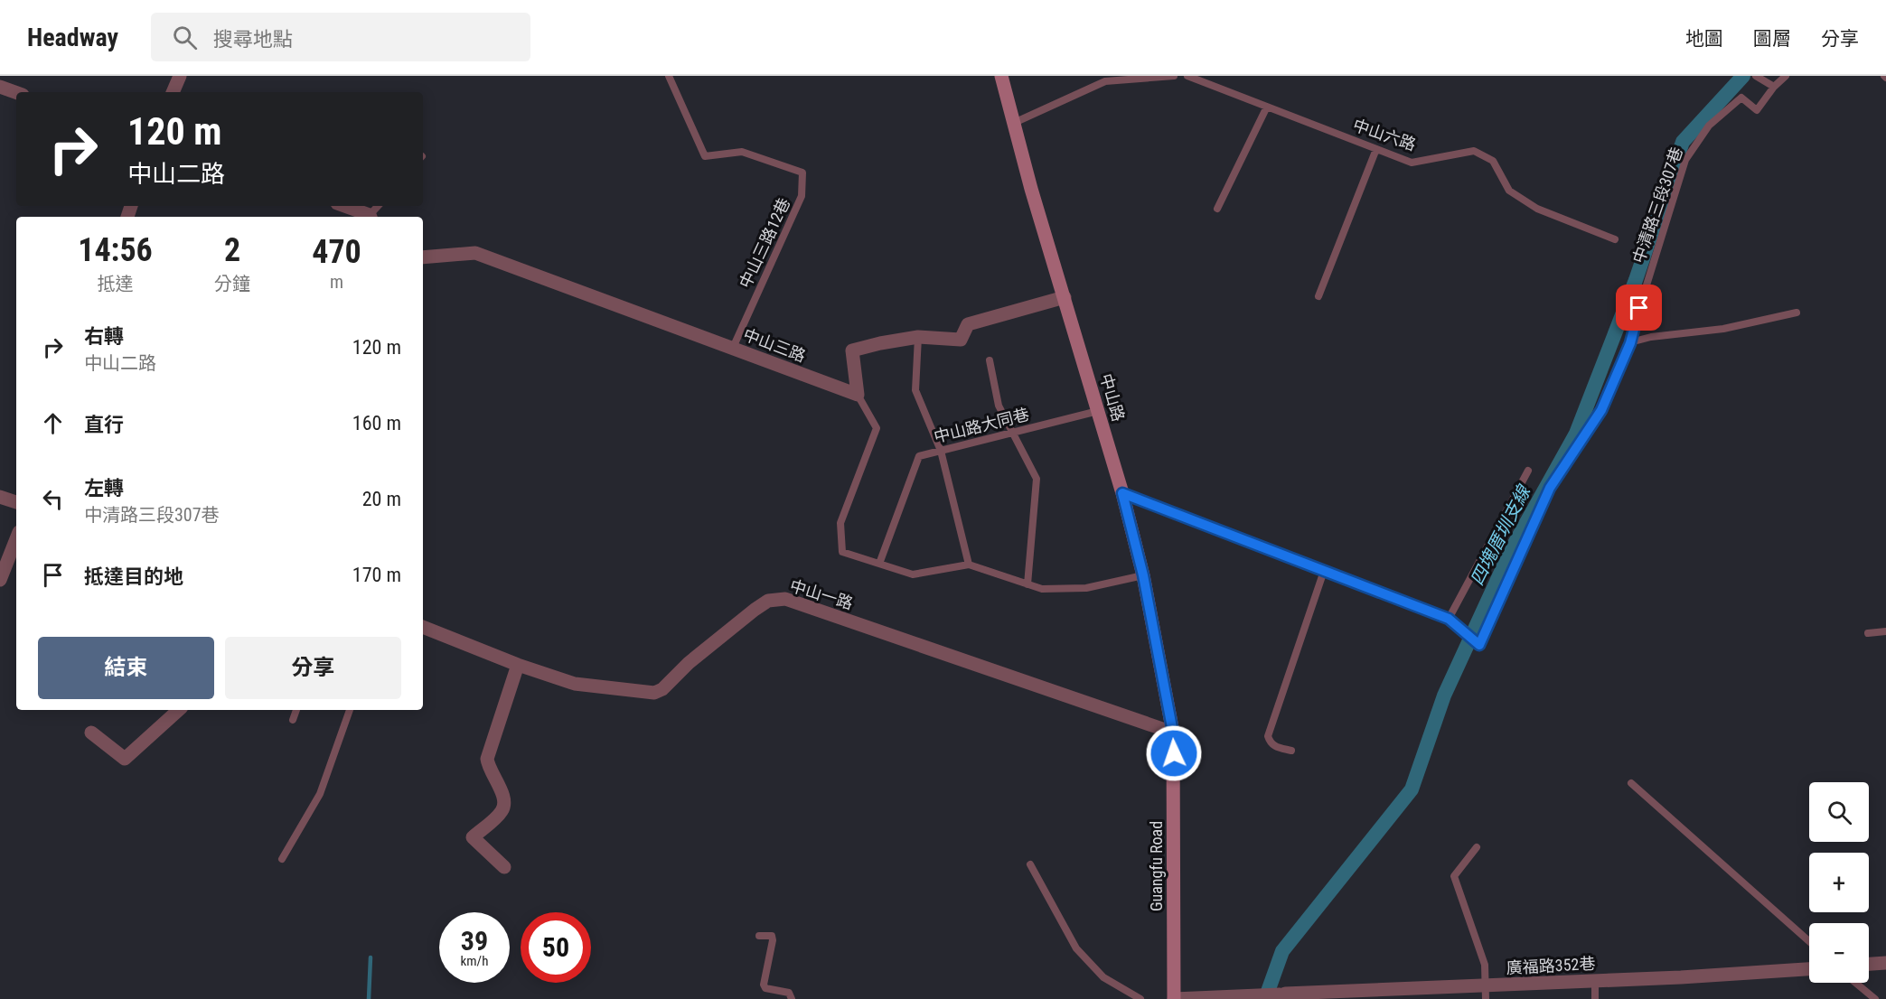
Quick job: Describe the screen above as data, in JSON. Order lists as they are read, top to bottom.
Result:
{
  "streets": {
    "main road": ["中山路", "Guangfu Road"],
    "street": ["中山三路", "中山一路", "廣福路352巷"],
    "lane": [
      "中山六路",
      "中清路三段307巷",
      "中山三路12巷",
      "中山路大同巷"
    ]
  },
  "crossings": [
    ["中山三路12巷", "中山三路"],
    ["中山路", "中山路大同巷"],
    ["中山路", "中山一路"],
    ["中山路", "Guangfu Road"],
    ["中山一路", "Guangfu Road"],
    ["Guangfu Road", "廣福路352巷"]
  ],
  "water": ["四塊厝圳支線"],
  "page": {
    "header": "Headway",
    "search": "搜尋地點",
    "nav": ["地圖", "圖層", "分享"],
    "turn": ["120 m", "中山二路"],
    "eta": [
      "14:56",
      "抵達",
      "2",
      "分鐘",
      "470",
      "m"
    ],
    "list": [
      {
        "name": "右轉",
        "note": "中山二路",
        "value": "120 m"
      },
      {
        "name": "直行",
        "value": "160 m"
      },
      {
        "name": "左轉",
        "note": "中清路三段307巷",
        "value": "20 m"
      },
      {
        "name": "抵達目的地",
        "value": "170 m"
      }
    ],
    "buttons": ["結束", "分享"],
    "map_buttons": ["+", "−"],
    "speed": "39 km/h",
    "limit": "50"
  }
}
